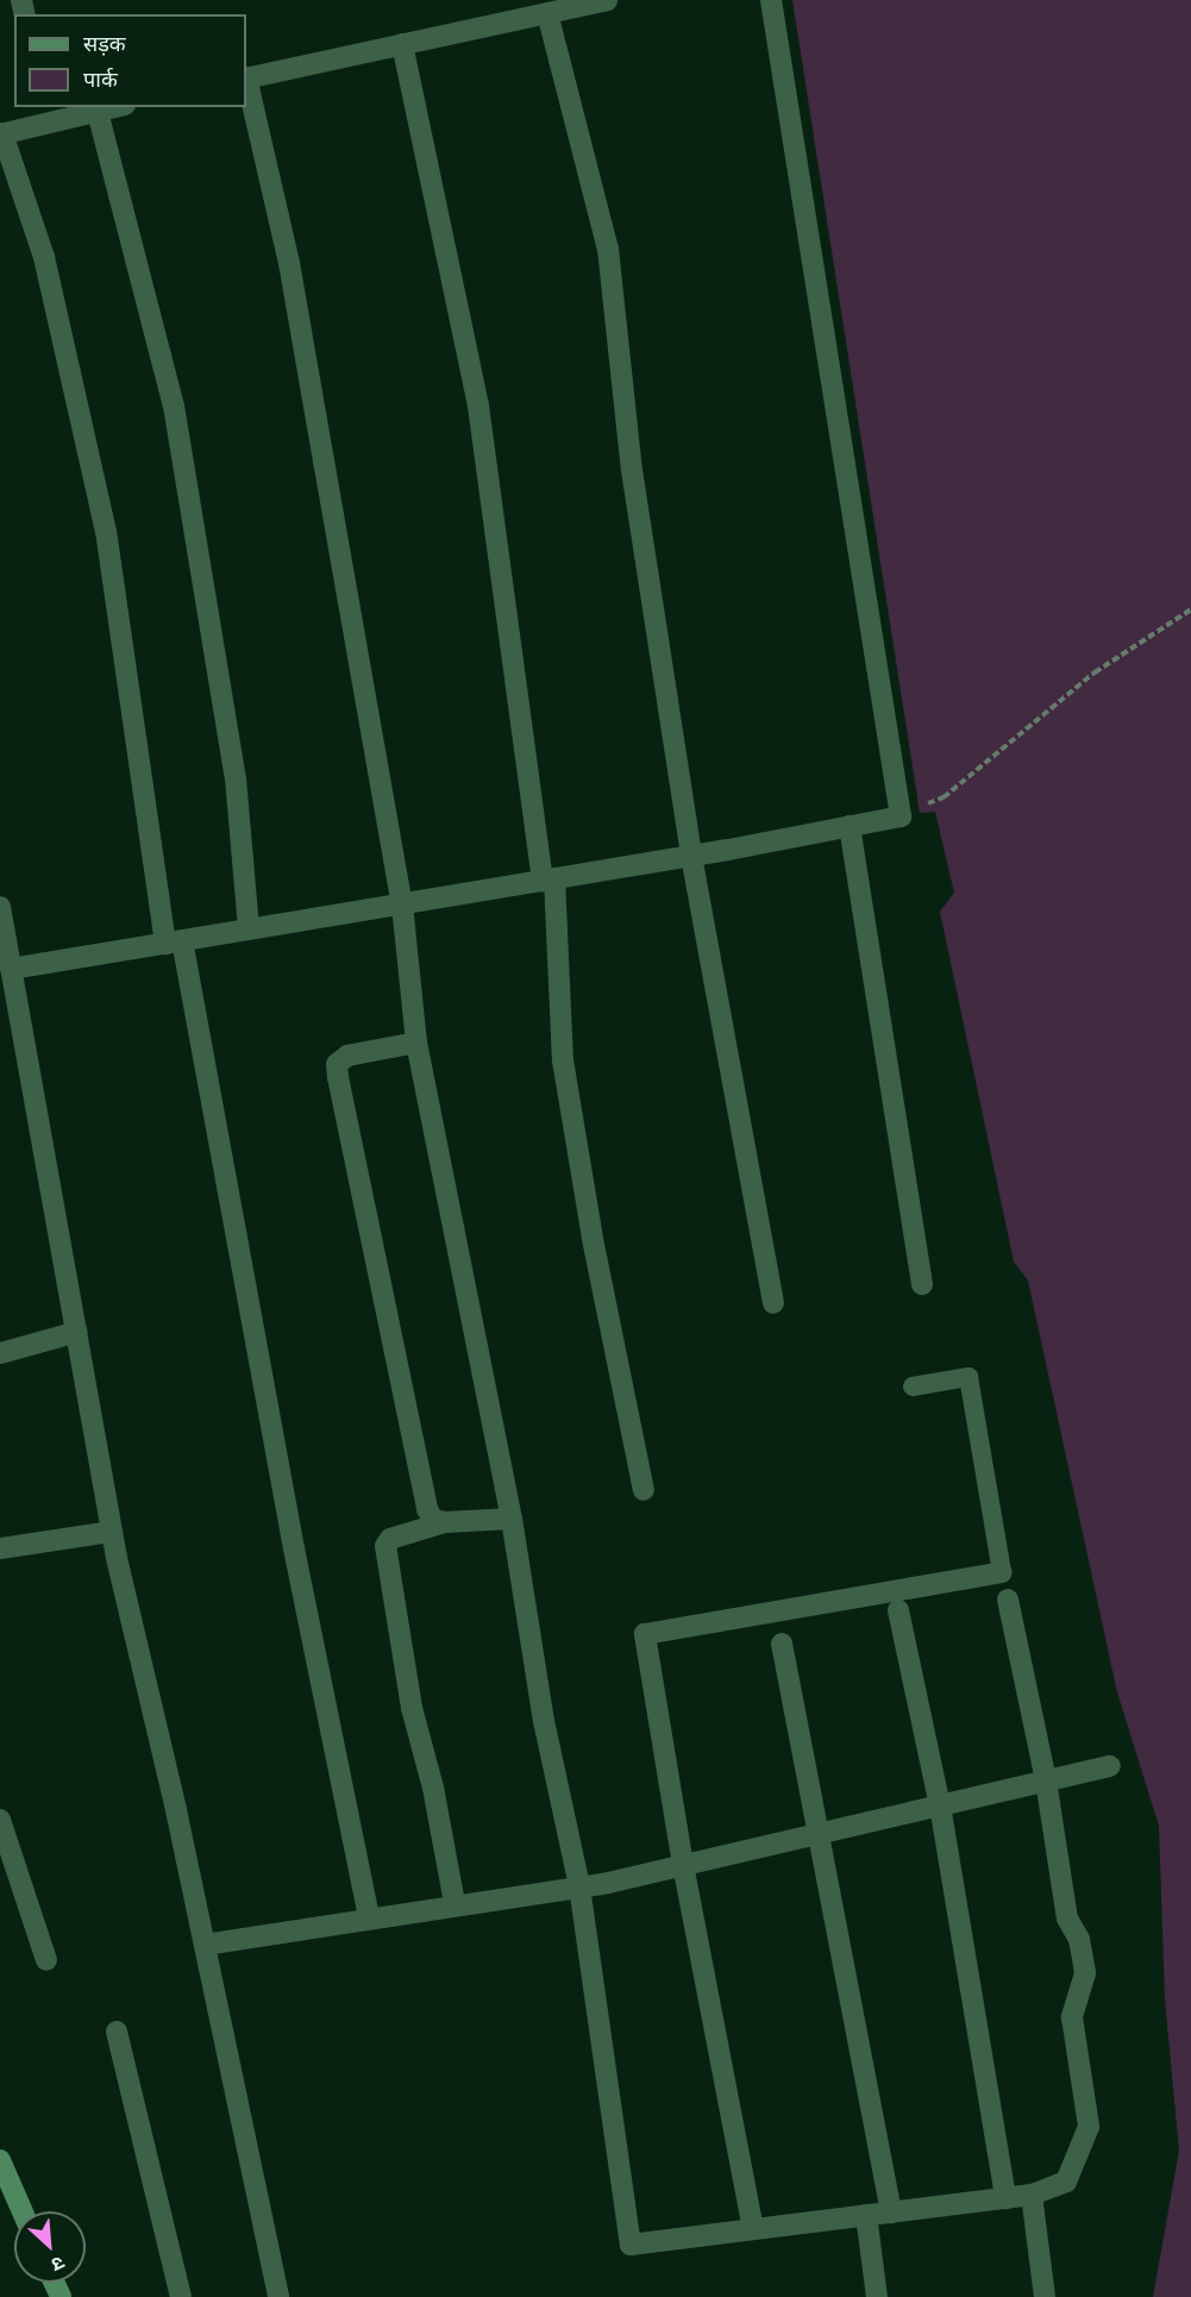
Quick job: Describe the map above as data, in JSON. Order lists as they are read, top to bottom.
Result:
{
  "legend": ["सड़क", "पार्क"],
  "north": "bottom right"
}
